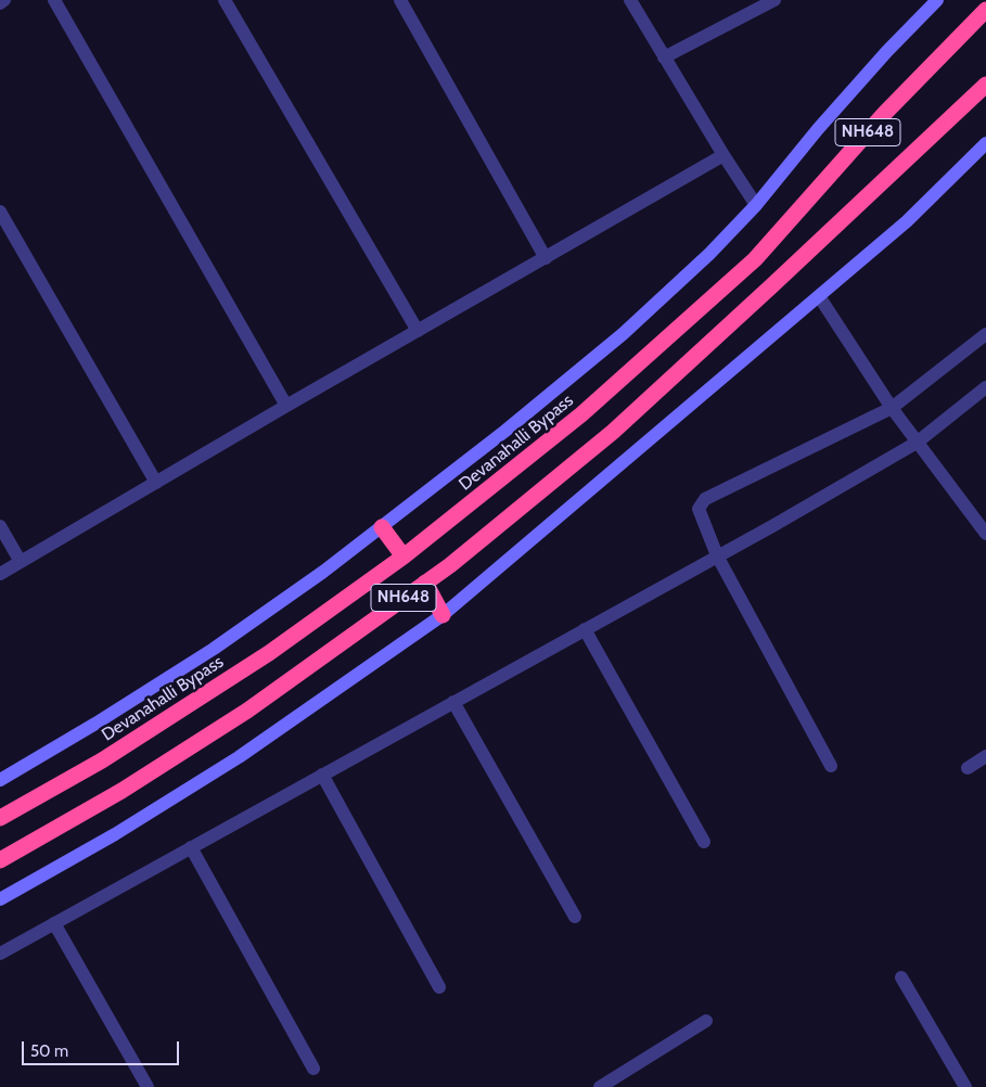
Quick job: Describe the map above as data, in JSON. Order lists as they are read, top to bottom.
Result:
{
  "streets": {
    "highway": ["NH648", "Devanahalli Bypass"]
  },
  "scale_bar": "50 m"
}
